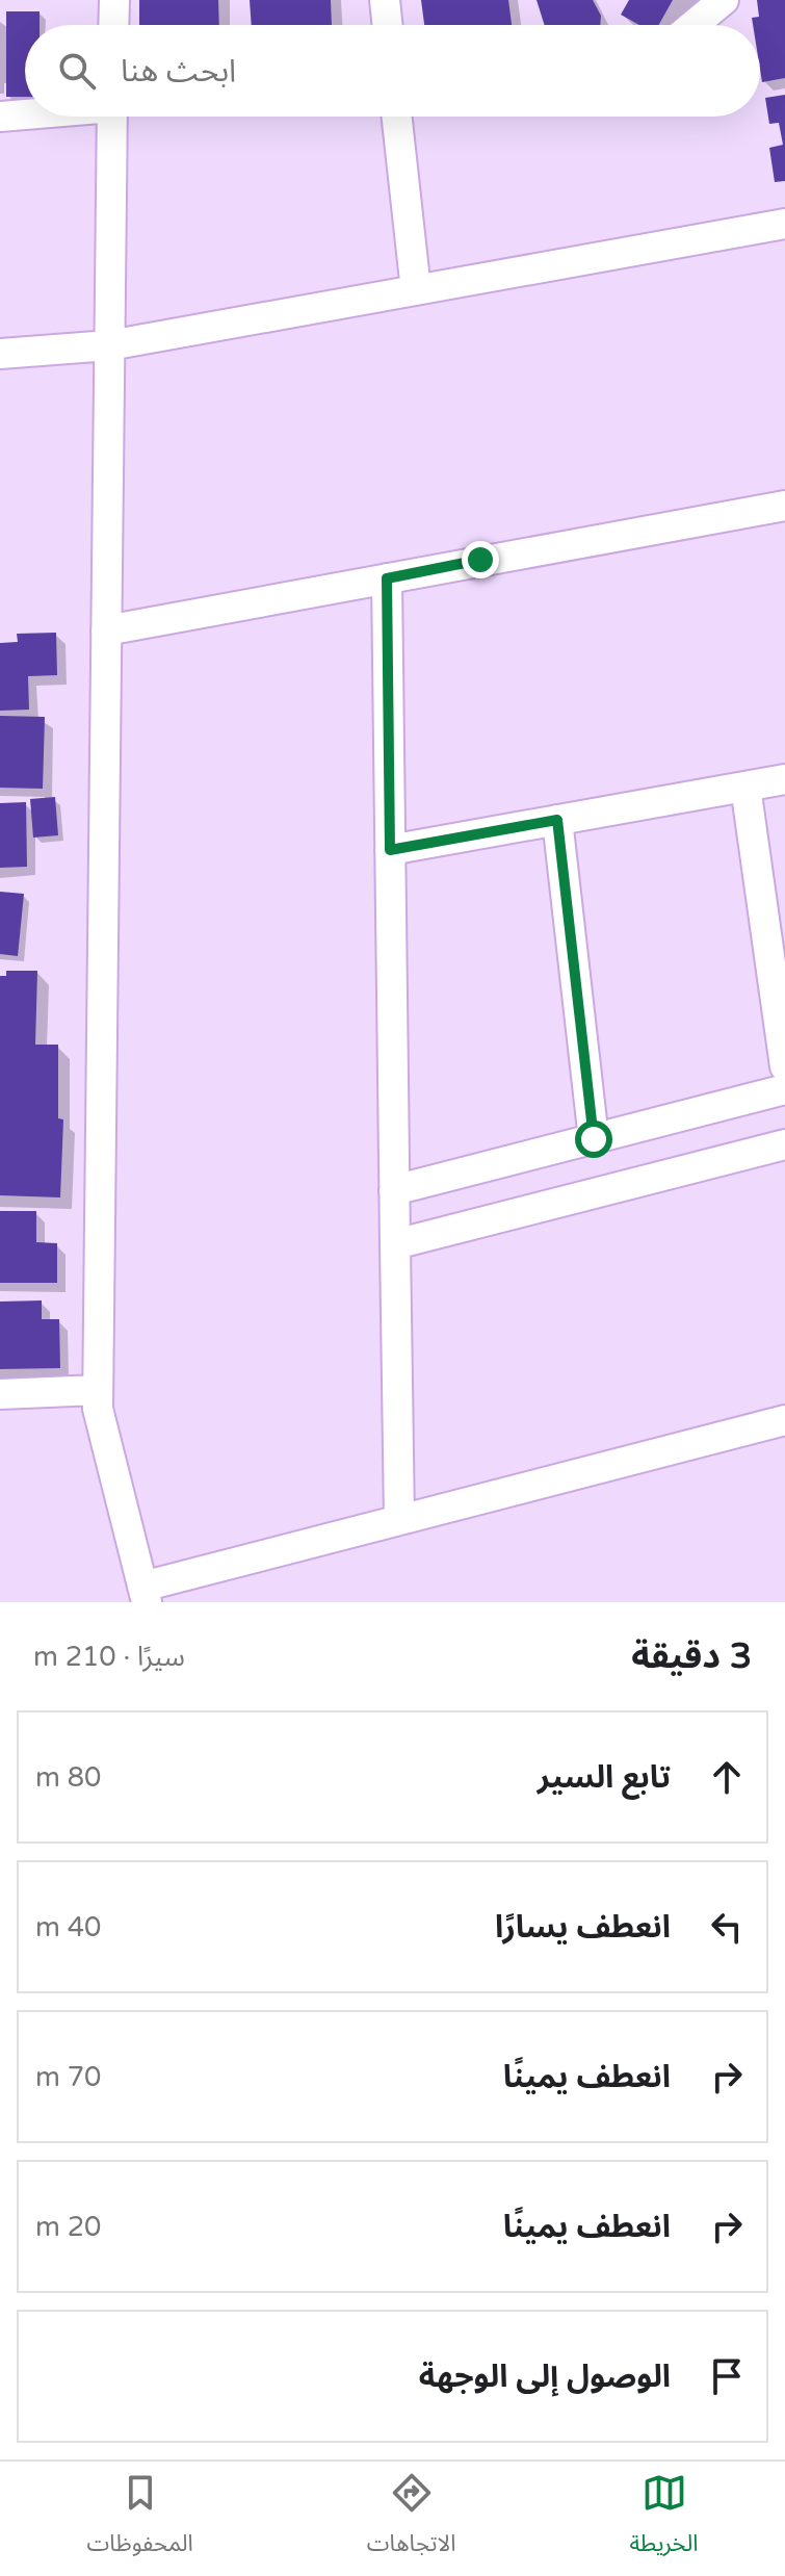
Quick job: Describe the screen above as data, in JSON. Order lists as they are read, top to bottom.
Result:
{
  "page": {
    "search": "ابحث هنا",
    "heading": ["3 دقيقة", "سيرًا · 210 m"],
    "list": [
      ["تابع السير", "80 m"],
      ["انعطف يسارًا", "40 m"],
      ["انعطف يمينًا", "70 m"],
      ["انعطف يمينًا", "20 m"],
      "الوصول إلى الوجهة"
    ],
    "nav": ["الخريطة", "الاتجاهات", "المحفوظات"]
  }
}
